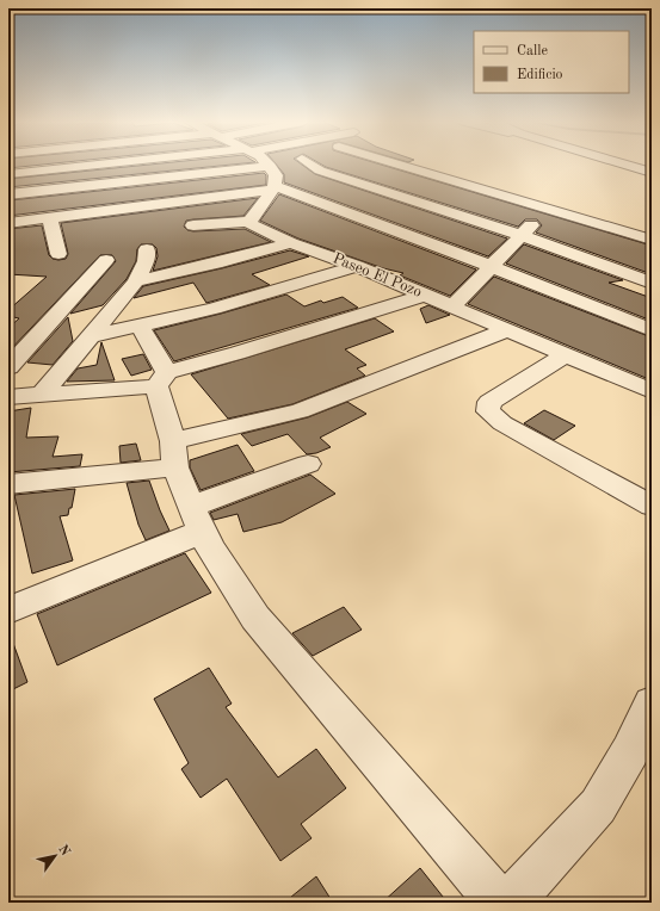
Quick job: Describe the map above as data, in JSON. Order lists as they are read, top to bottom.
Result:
{
  "streets": {
    "street": ["Paseo El Pozo"]
  },
  "legend": ["Calle", "Edificio"],
  "north": "top right"
}
